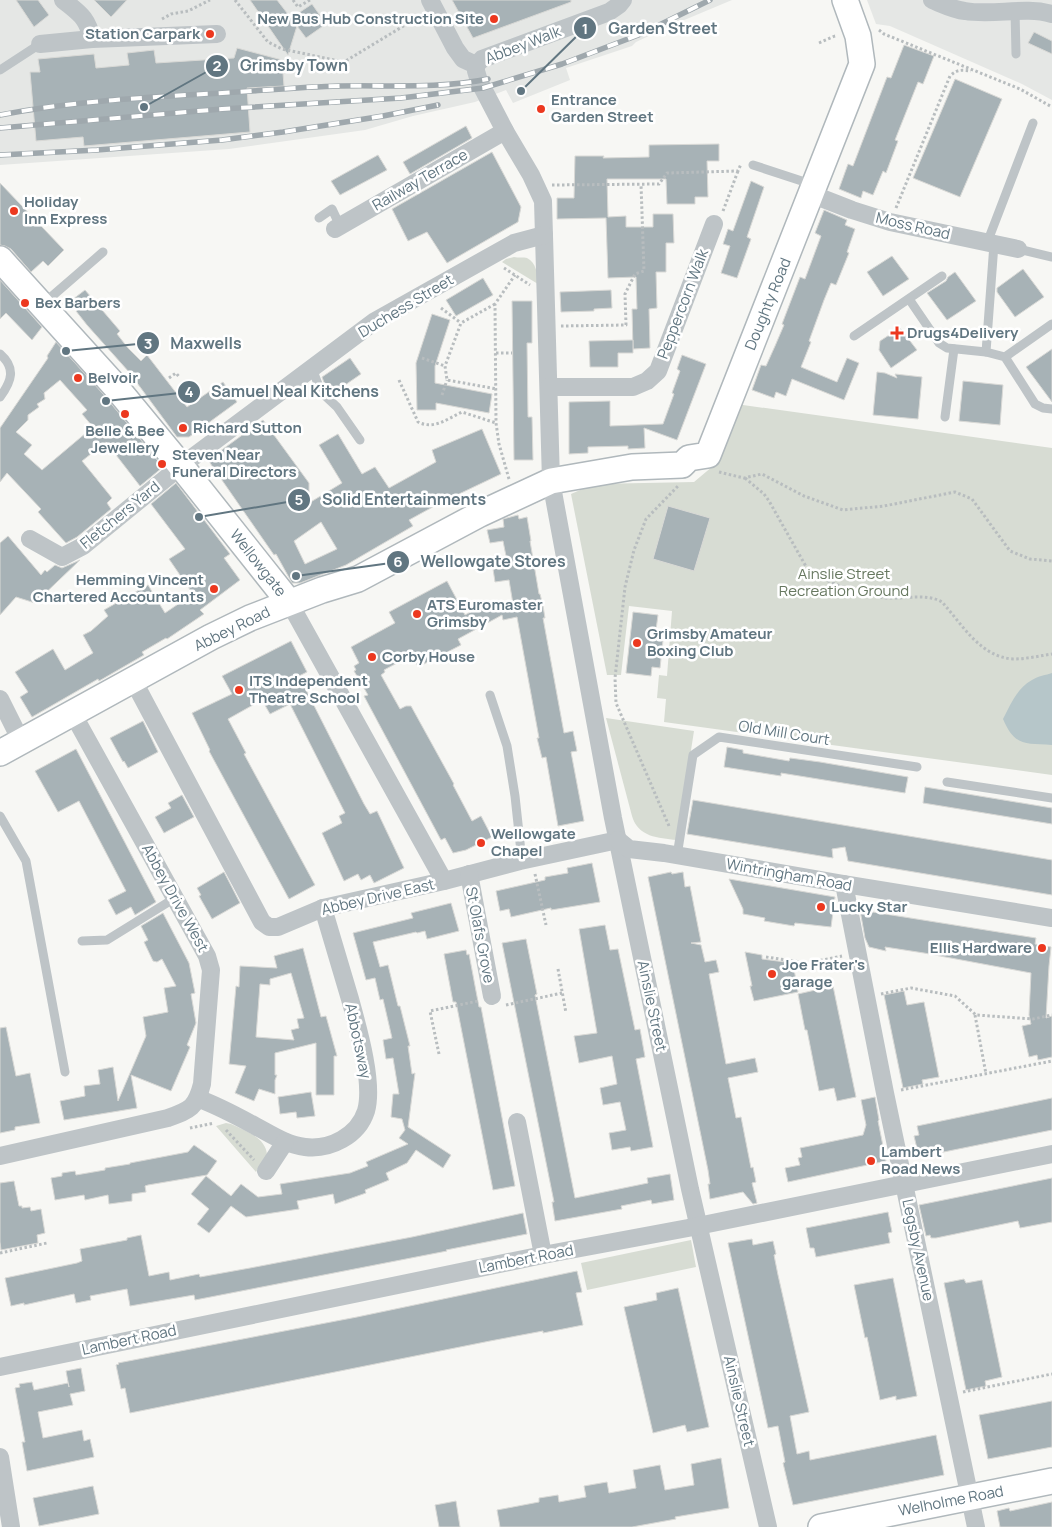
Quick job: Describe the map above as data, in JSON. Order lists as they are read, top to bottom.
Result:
{
  "streets": {
    "street": [
      "Abbey Walk",
      "Railway Terrace",
      "Moss Road",
      "Peppercorn Walk",
      "Doughty Road",
      "Duchess Street",
      "Fletchers Yard",
      "Wellowgate",
      "Abbey Road",
      "Wintringham Road",
      "Abbey Drive East",
      "Abbey Drive West",
      "St Olafs Grove",
      "Ainslie Street",
      "Abbotsway",
      "Legsby Avenue",
      "Lambert Road",
      "Welholme Road"
    ],
    "lane": ["Old Mill Court"]
  },
  "crossings": [
    ["Abbey Walk", "Ainslie Street"],
    ["Railway Terrace", "Ainslie Street"],
    ["Moss Road", "Doughty Road"],
    ["Peppercorn Walk", "Ainslie Street"],
    ["Doughty Road", "Abbey Road"],
    ["Doughty Road", "Ainslie Street"],
    ["Duchess Street", "Fletchers Yard"],
    ["Duchess Street", "Wellowgate"],
    ["Duchess Street", "Ainslie Street"],
    ["Fletchers Yard", "Wellowgate"],
    ["Wellowgate", "Abbey Road"],
    ["Wellowgate", "Abbey Drive East"],
    ["Abbey Road", "Abbey Drive East"],
    ["Abbey Road", "Abbey Drive West"],
    ["Abbey Road", "Ainslie Street"],
    ["Old Mill Court", "Wintringham Road"],
    ["Wintringham Road", "Abbey Drive East"],
    ["Wintringham Road", "Ainslie Street"],
    ["Wintringham Road", "Legsby Avenue"],
    ["Abbey Drive East", "St Olafs Grove"],
    ["Abbey Drive East", "Ainslie Street"],
    ["Abbey Drive East", "Abbotsway"],
    ["Abbey Drive West", "Abbotsway"],
    ["Ainslie Street", "Lambert Road"],
    ["Legsby Avenue", "Lambert Road"],
    ["Legsby Avenue", "Welholme Road"]
  ],
  "parks": ["Ainslie Street Recreation Ground"],
  "places": {
    "other": [
      "New Bus Hub Construction Site",
      "Station Carpark",
      "Garden Street",
      "Grimsby Town",
      "Entrance Garden Street",
      "Holiday Inn Express",
      "Bex Barbers",
      "Maxwells",
      "Belvoir",
      "Samuel Neal Kitchens",
      "Belle & Bee Jewellery",
      "Richard Sutton",
      "Steven Near Funeral Directors",
      "Solid Entertainments",
      "Wellowgate Stores",
      "Hemming Vincent Chartered Accountants",
      "ATS Euromaster Grimsby",
      "Grimsby Amateur Boxing Club",
      "Corby House",
      "ITS Independent Theatre School",
      "Wellowgate Chapel",
      "Lucky Star",
      "Ellis Hardware",
      "Joe Frater's garage",
      "Lambert Road News"
    ],
    "health": ["Drugs4Delivery"]
  }
}
